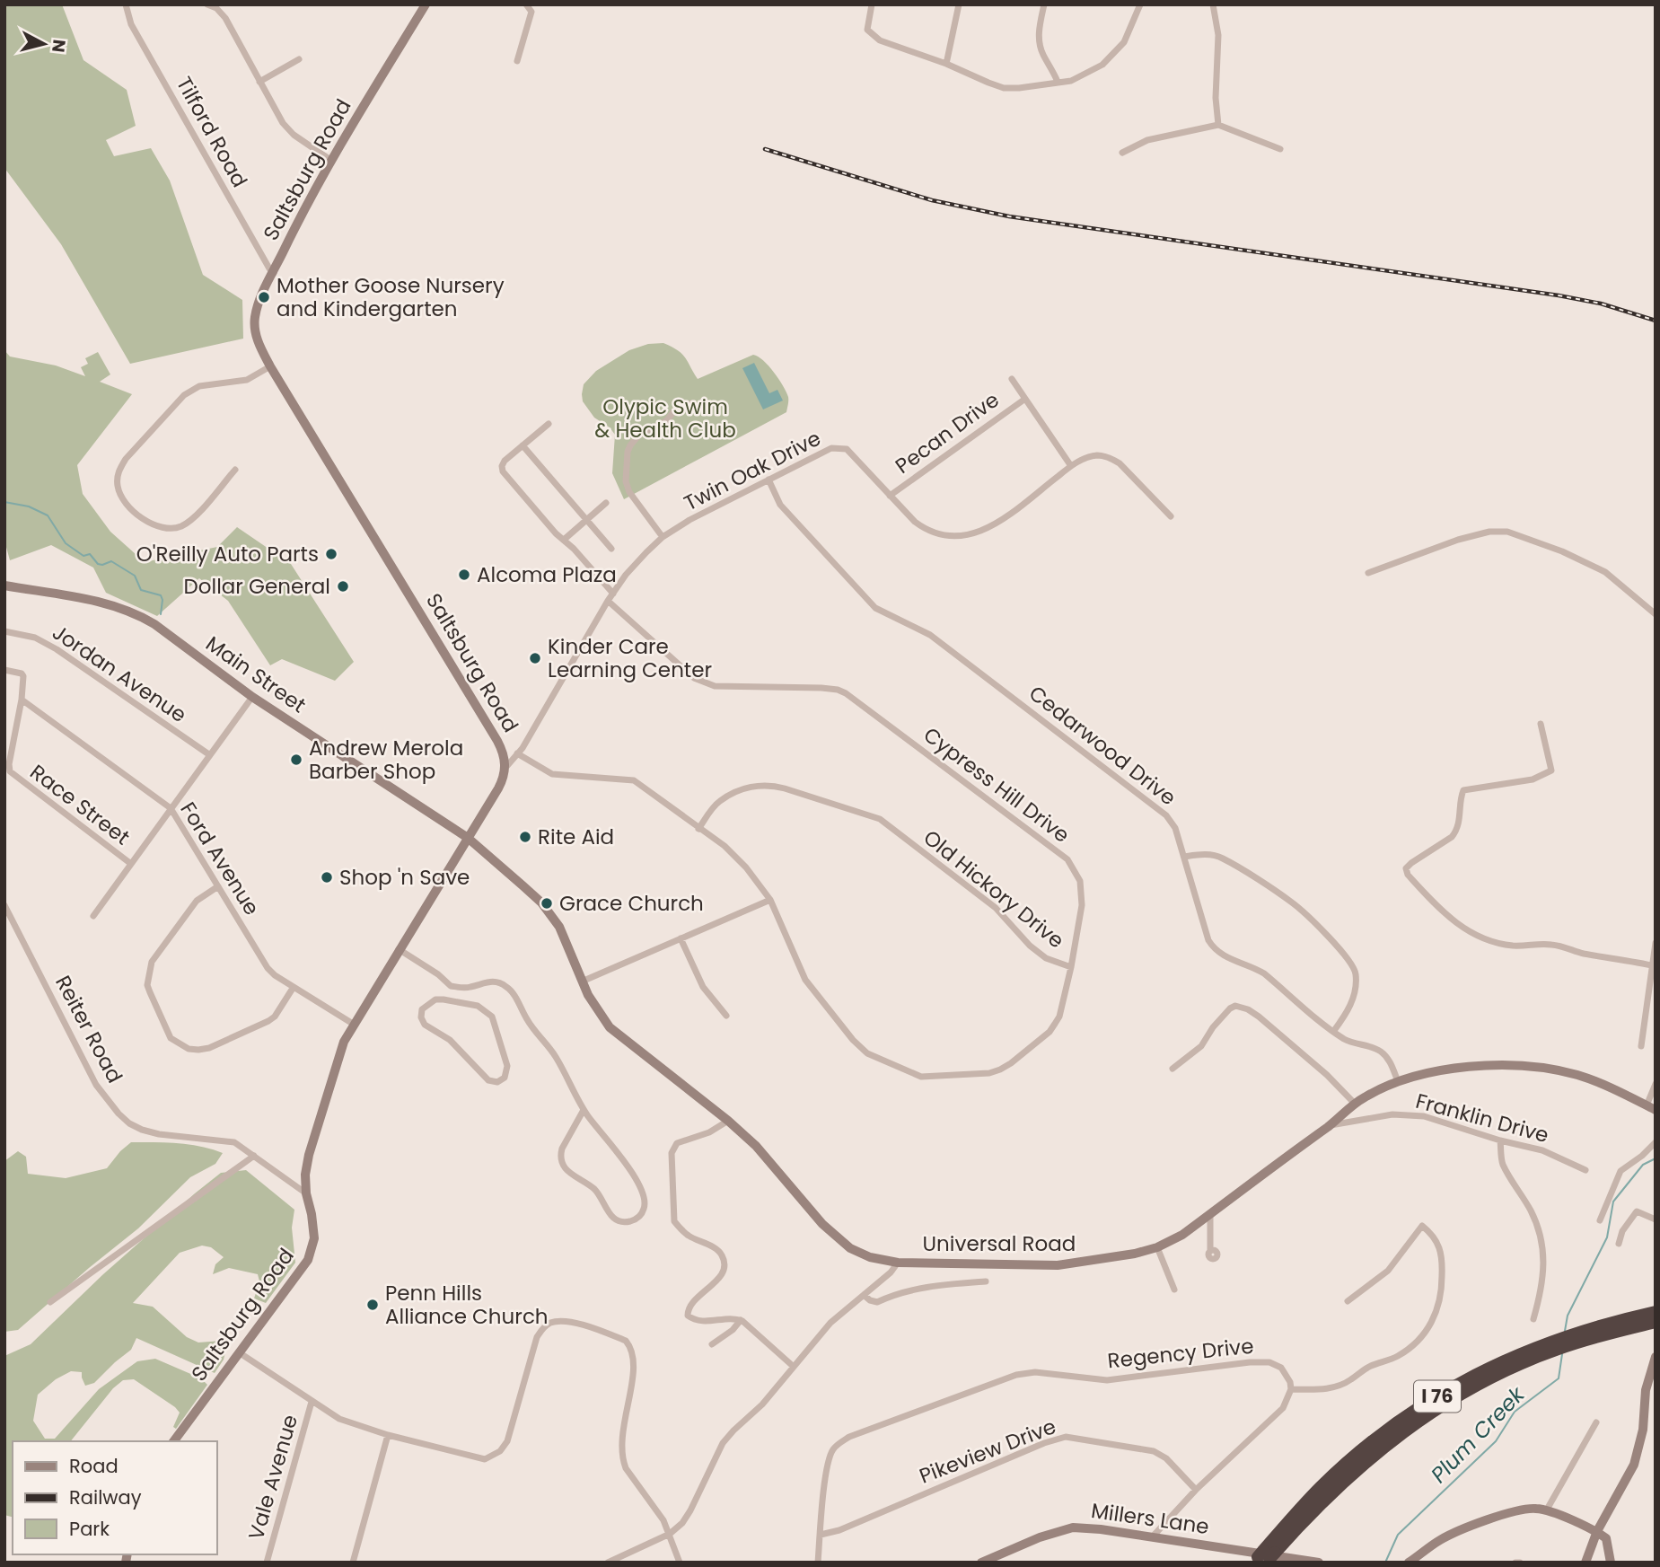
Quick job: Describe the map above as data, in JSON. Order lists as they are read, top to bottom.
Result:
{
  "streets": {
    "highway": ["I 76"],
    "street": [
      "Tilford Road",
      "Saltsburg Road",
      "Pecan Drive",
      "Twin Oak Drive",
      "Jordan Avenue",
      "Main Street",
      "Cedarwood Drive",
      "Cypress Hill Drive",
      "Race Street",
      "Ford Avenue",
      "Old Hickory Drive",
      "Reiter Road",
      "Franklin Drive",
      "Universal Road",
      "Regency Drive",
      "Pikeview Drive",
      "Vale Avenue",
      "Millers Lane"
    ]
  },
  "crossings": [
    ["Tilford Road", "Saltsburg Road"],
    ["Saltsburg Road", "Twin Oak Drive"],
    ["Saltsburg Road", "Main Street"],
    ["Saltsburg Road", "Ford Avenue"],
    ["Saltsburg Road", "Reiter Road"],
    ["Saltsburg Road", "Universal Road"],
    ["Pecan Drive", "Twin Oak Drive"],
    ["Twin Oak Drive", "Cedarwood Drive"],
    ["Twin Oak Drive", "Cypress Hill Drive"],
    ["Main Street", "Universal Road"],
    ["Cedarwood Drive", "Universal Road"],
    ["Cypress Hill Drive", "Old Hickory Drive"],
    ["Race Street", "Ford Avenue"],
    ["Franklin Drive", "Universal Road"],
    ["Regency Drive", "Pikeview Drive"]
  ],
  "water": ["Plum Creek"],
  "parks": ["Olypic Swim & Health Club"],
  "places": [
    "Mother Goose Nursery and Kindergarten",
    "O'Reilly Auto Parts",
    "Alcoma Plaza",
    "Dollar General",
    "Kinder Care Learning Center",
    "Andrew Merola Barber Shop",
    "Rite Aid",
    "Shop 'n Save",
    "Grace Church",
    "Penn Hills Alliance Church"
  ],
  "legend": ["Road", "Railway", "Park"],
  "north": "right"
}
